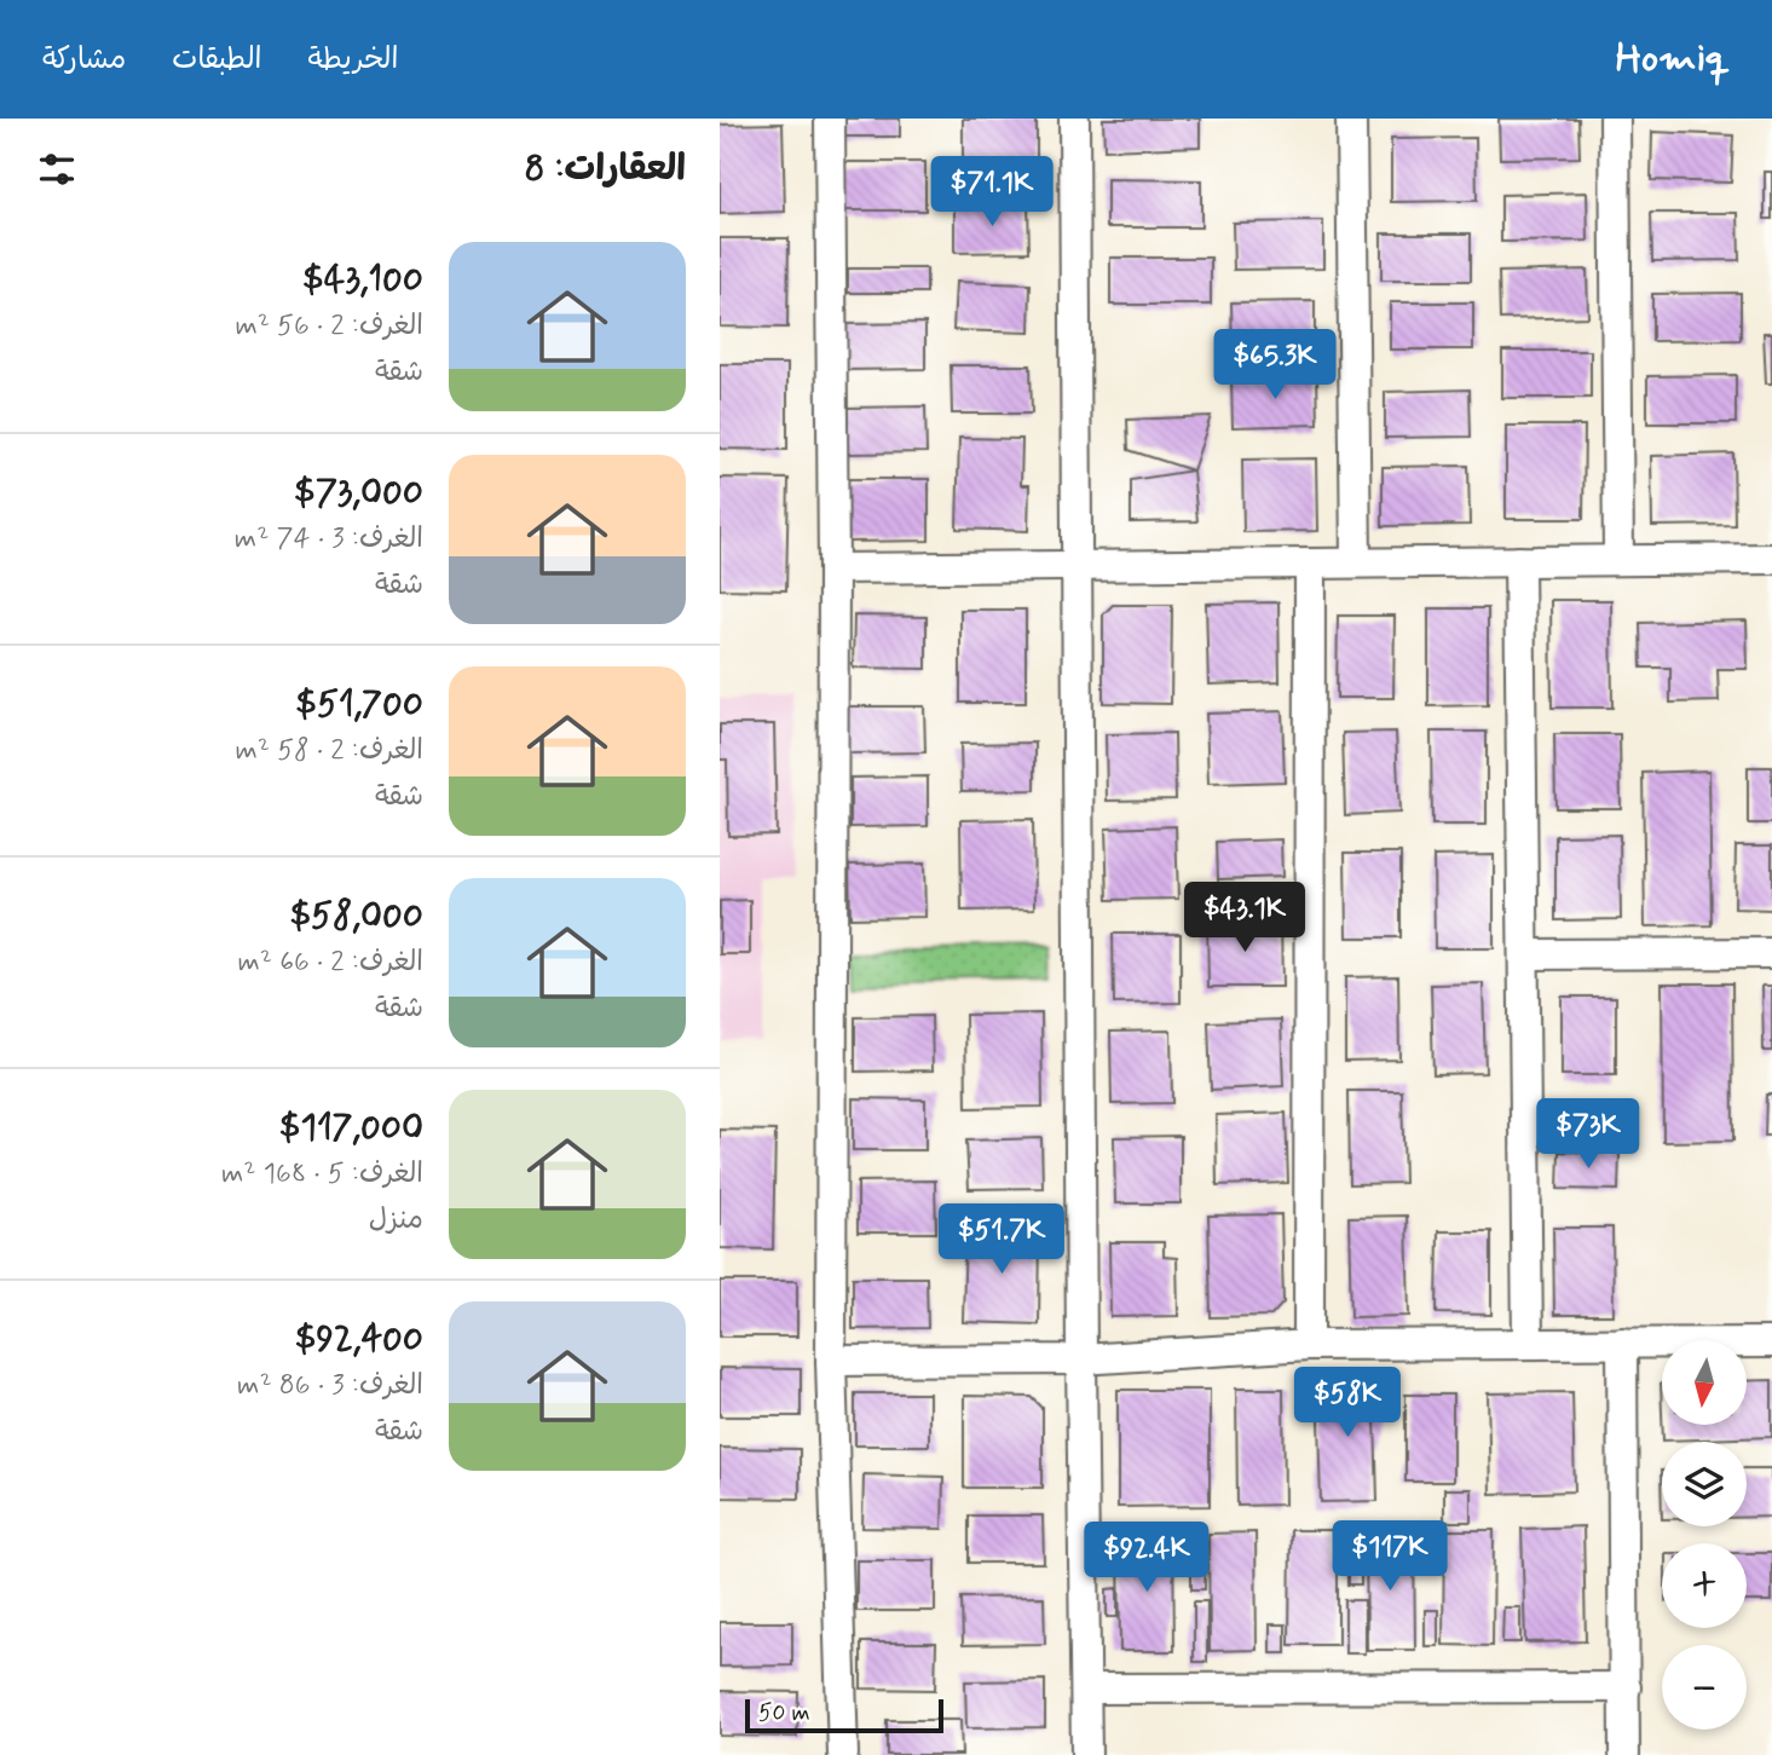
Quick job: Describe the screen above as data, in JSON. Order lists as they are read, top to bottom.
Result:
{
  "scale_bar": "50 m",
  "north": "bottom",
  "page": {
    "header": "Homiq",
    "nav": ["الخريطة", "الطبقات", "مشاركة"],
    "heading": "العقارات: 8",
    "price": [
      "$71.1K",
      "$65.3K",
      "$43.1K",
      "$73K",
      "$51.7K",
      "$58K",
      "$117K",
      "$92.4K"
    ],
    "list": [
      {
        "name": "$43,100",
        "note": "الغرف: 2 · 56 m² · شقة"
      },
      {
        "name": "$73,000",
        "note": "الغرف: 3 · 74 m² · شقة"
      },
      {
        "name": "$51,700",
        "note": "الغرف: 2 · 58 m² · شقة"
      },
      {
        "name": "$58,000",
        "note": "الغرف: 2 · 66 m² · شقة"
      },
      {
        "name": "$117,000",
        "note": "الغرف: 5 · 168 m² · منزل"
      },
      {
        "name": "$92,400",
        "note": "الغرف: 3 · 86 m² · شقة"
      }
    ],
    "map_buttons": ["+", "−"],
    "scale": "50 m"
  }
}
